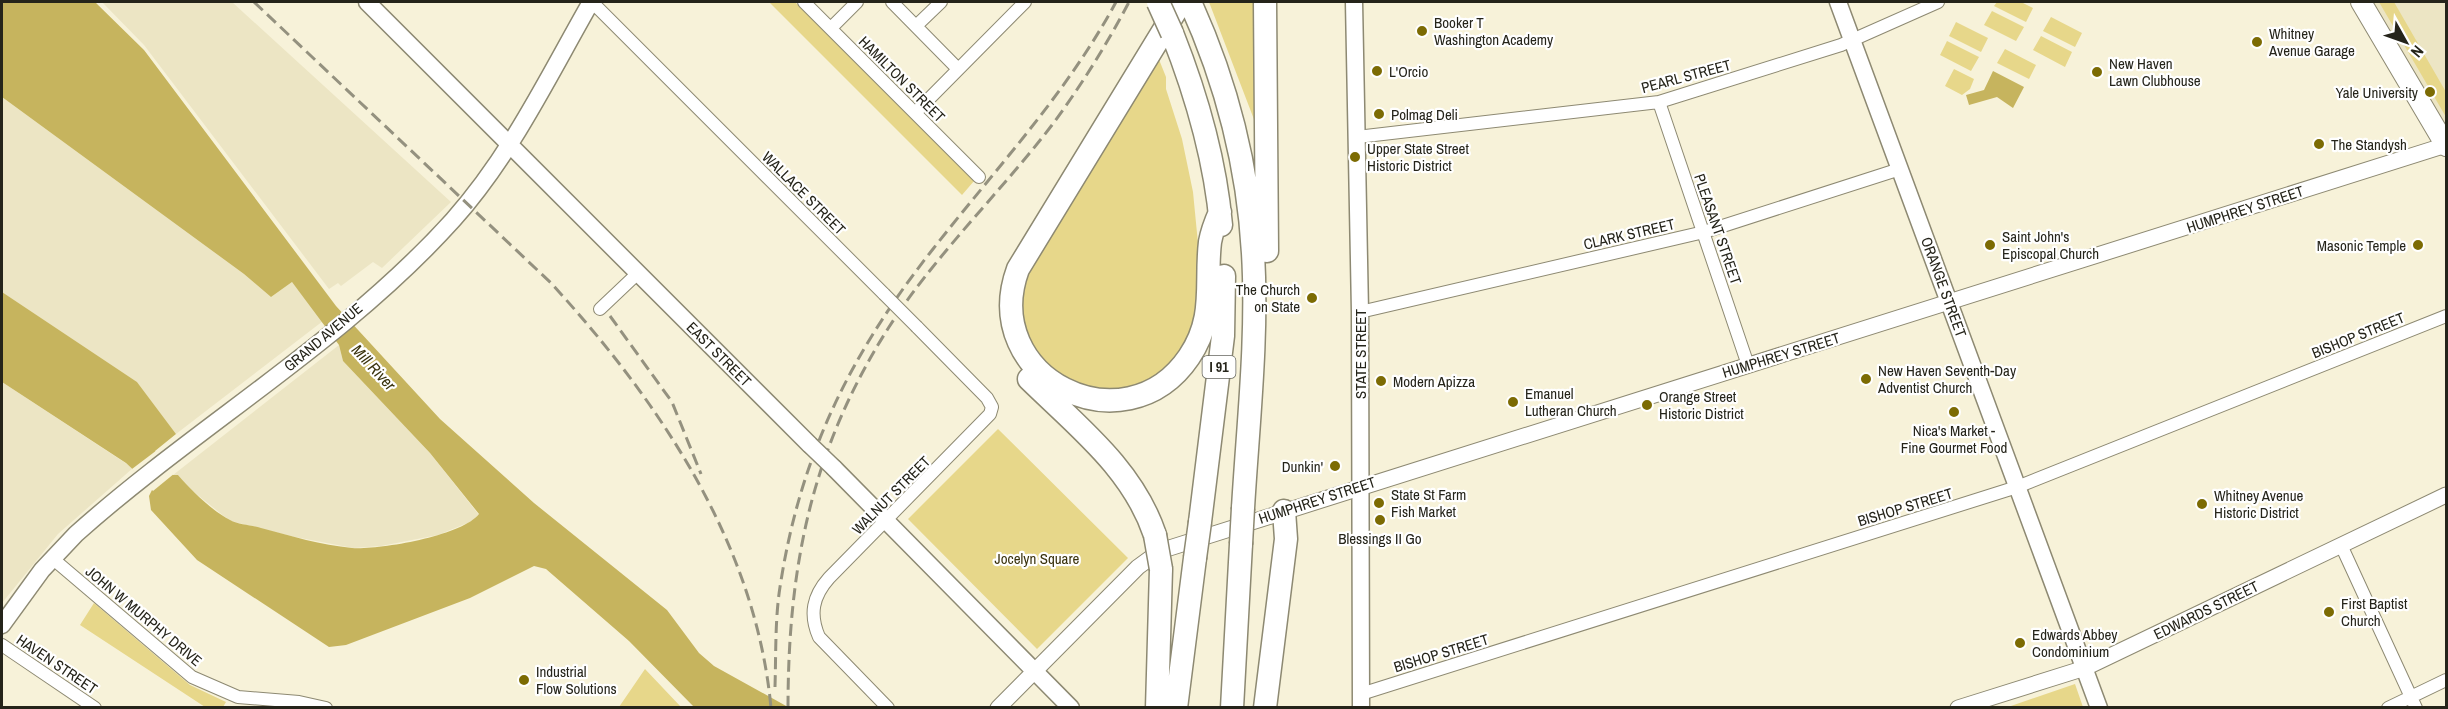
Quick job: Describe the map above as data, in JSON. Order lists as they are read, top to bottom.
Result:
{
  "streets": {
    "highway": ["I 91"],
    "main road": [
      "ORANGE STREET",
      "GRAND AVENUE",
      "EAST STREET",
      "STATE STREET"
    ],
    "street": [
      "PEARL STREET",
      "HAMILTON STREET",
      "WALLACE STREET",
      "HUMPHREY STREET",
      "PLEASANT STREET",
      "CLARK STREET",
      "BISHOP STREET",
      "WALNUT STREET",
      "EDWARDS STREET",
      "JOHN W MURPHY DRIVE",
      "HAVEN STREET"
    ]
  },
  "crossings": [
    ["PEARL STREET", "PLEASANT STREET"],
    ["PEARL STREET", "ORANGE STREET"],
    ["PEARL STREET", "STATE STREET"],
    ["WALLACE STREET", "GRAND AVENUE"],
    ["WALLACE STREET", "WALNUT STREET"],
    ["HUMPHREY STREET", "PLEASANT STREET"],
    ["HUMPHREY STREET", "ORANGE STREET"],
    ["HUMPHREY STREET", "EAST STREET"],
    ["HUMPHREY STREET", "STATE STREET"],
    ["PLEASANT STREET", "CLARK STREET"],
    ["CLARK STREET", "ORANGE STREET"],
    ["CLARK STREET", "STATE STREET"],
    ["ORANGE STREET", "BISHOP STREET"],
    ["ORANGE STREET", "EDWARDS STREET"],
    ["BISHOP STREET", "STATE STREET"],
    ["GRAND AVENUE", "EAST STREET"],
    ["GRAND AVENUE", "JOHN W MURPHY DRIVE"],
    ["EAST STREET", "WALNUT STREET"]
  ],
  "water": ["Mill River"],
  "parks": ["Jocelyn Square"],
  "places": [
    "Booker T Washington Academy",
    "Whitney Avenue Garage",
    "L'Orcio",
    "New Haven Lawn Clubhouse",
    "Yale University",
    "Polmag Deli",
    "The Standysh",
    "Upper State Street Historic District",
    "Saint John's Episcopal Church",
    "Masonic Temple",
    "The Church on State",
    "New Haven Seventh-Day Adventist Church",
    "Modern Apizza",
    "Emanuel Lutheran Church",
    "Orange Street Historic District",
    "Nica's Market - Fine Gourmet Food",
    "Dunkin'",
    "State St Farm Fish Market",
    "Whitney Avenue Historic District",
    "Blessings II Go",
    "First Baptist Church",
    "Edwards Abbey Condominium",
    "Industrial Flow Solutions"
  ],
  "north": "bottom right"
}
